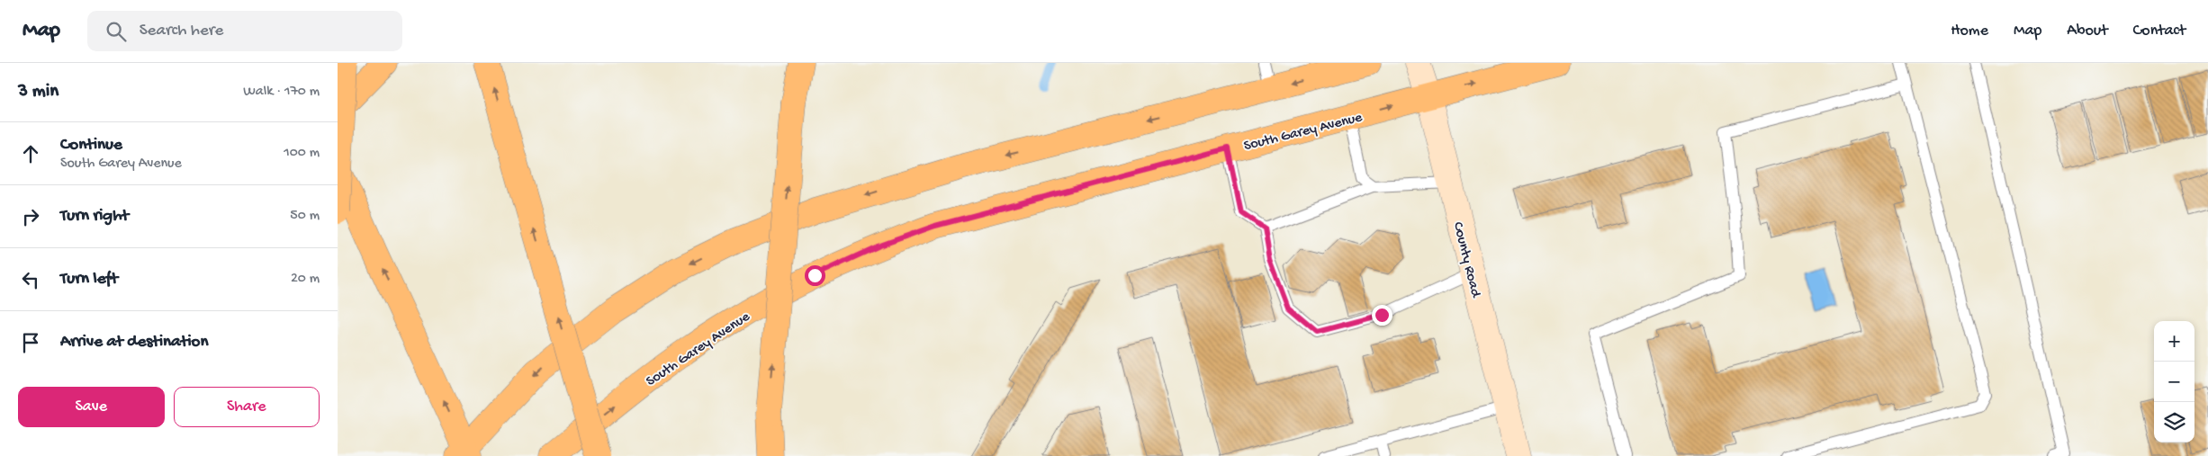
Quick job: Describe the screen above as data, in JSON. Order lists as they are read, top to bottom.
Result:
{
  "streets": {
    "main road": ["South Garey Avenue"],
    "street": ["County Road"]
  },
  "crossings": [
    ["South Garey Avenue", "County Road"]
  ],
  "page": {
    "header": "Map",
    "search": "Search here",
    "nav": [
      "Home",
      "Map",
      "About",
      "Contact"
    ],
    "heading": ["3 min", "Walk · 170 m"],
    "list": [
      ["Continue", "South Garey Avenue", "100 m"],
      ["Turn right", "50 m"],
      ["Turn left", "20 m"],
      "Arrive at destination"
    ],
    "map_buttons": ["+", "−"],
    "buttons": ["Save", "Share"]
  }
}
